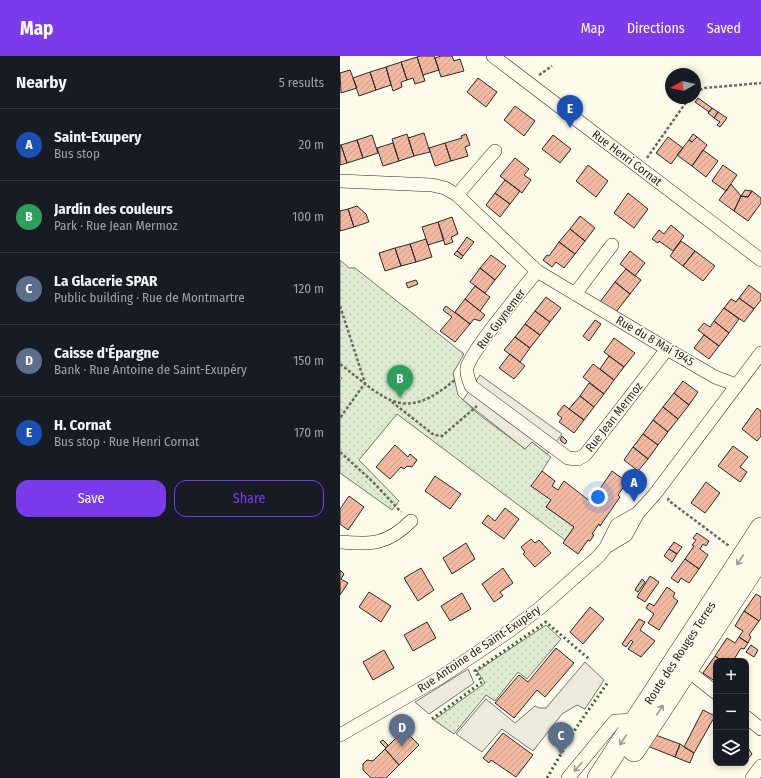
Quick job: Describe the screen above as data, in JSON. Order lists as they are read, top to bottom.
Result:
{
  "streets": {
    "main road": ["Route des Rouges Terres"],
    "street": [
      "Rue Henri Cornat",
      "Rue Guynemer",
      "Rue du 8 Mai 1945",
      "Rue Jean Mermoz",
      "Rue Antoine de Saint-Exupéry"
    ]
  },
  "crossings": [
    ["Rue Guynemer", "Rue du 8 Mai 1945"],
    ["Rue Guynemer", "Rue Jean Mermoz"],
    ["Rue du 8 Mai 1945", "Rue Jean Mermoz"],
    ["Rue du 8 Mai 1945", "Rue Antoine de Saint-Exupéry"]
  ],
  "north": "left",
  "page": {
    "header": "Map",
    "nav": ["Map", "Directions", "Saved"],
    "heading": ["Nearby", "5 results"],
    "pins": [
      "E",
      "B",
      "A",
      "D",
      "C"
    ],
    "list": [
      {
        "mark": "A",
        "name": "Saint-Exupery",
        "note": "Bus stop",
        "value": "20 m"
      },
      {
        "mark": "B",
        "name": "Jardin des couleurs",
        "note": "Park · Rue Jean Mermoz",
        "value": "100 m"
      },
      {
        "mark": "C",
        "name": "La Glacerie SPAR",
        "note": "Public building · Rue de Montmartre",
        "value": "120 m"
      },
      {
        "mark": "D",
        "name": "Caisse d'Épargne",
        "note": "Bank · Rue Antoine de Saint-Exupéry",
        "value": "150 m"
      },
      {
        "mark": "E",
        "name": "H. Cornat",
        "note": "Bus stop · Rue Henri Cornat",
        "value": "170 m"
      }
    ],
    "buttons": ["Save", "Share"],
    "map_buttons": ["+", "−"]
  }
}
